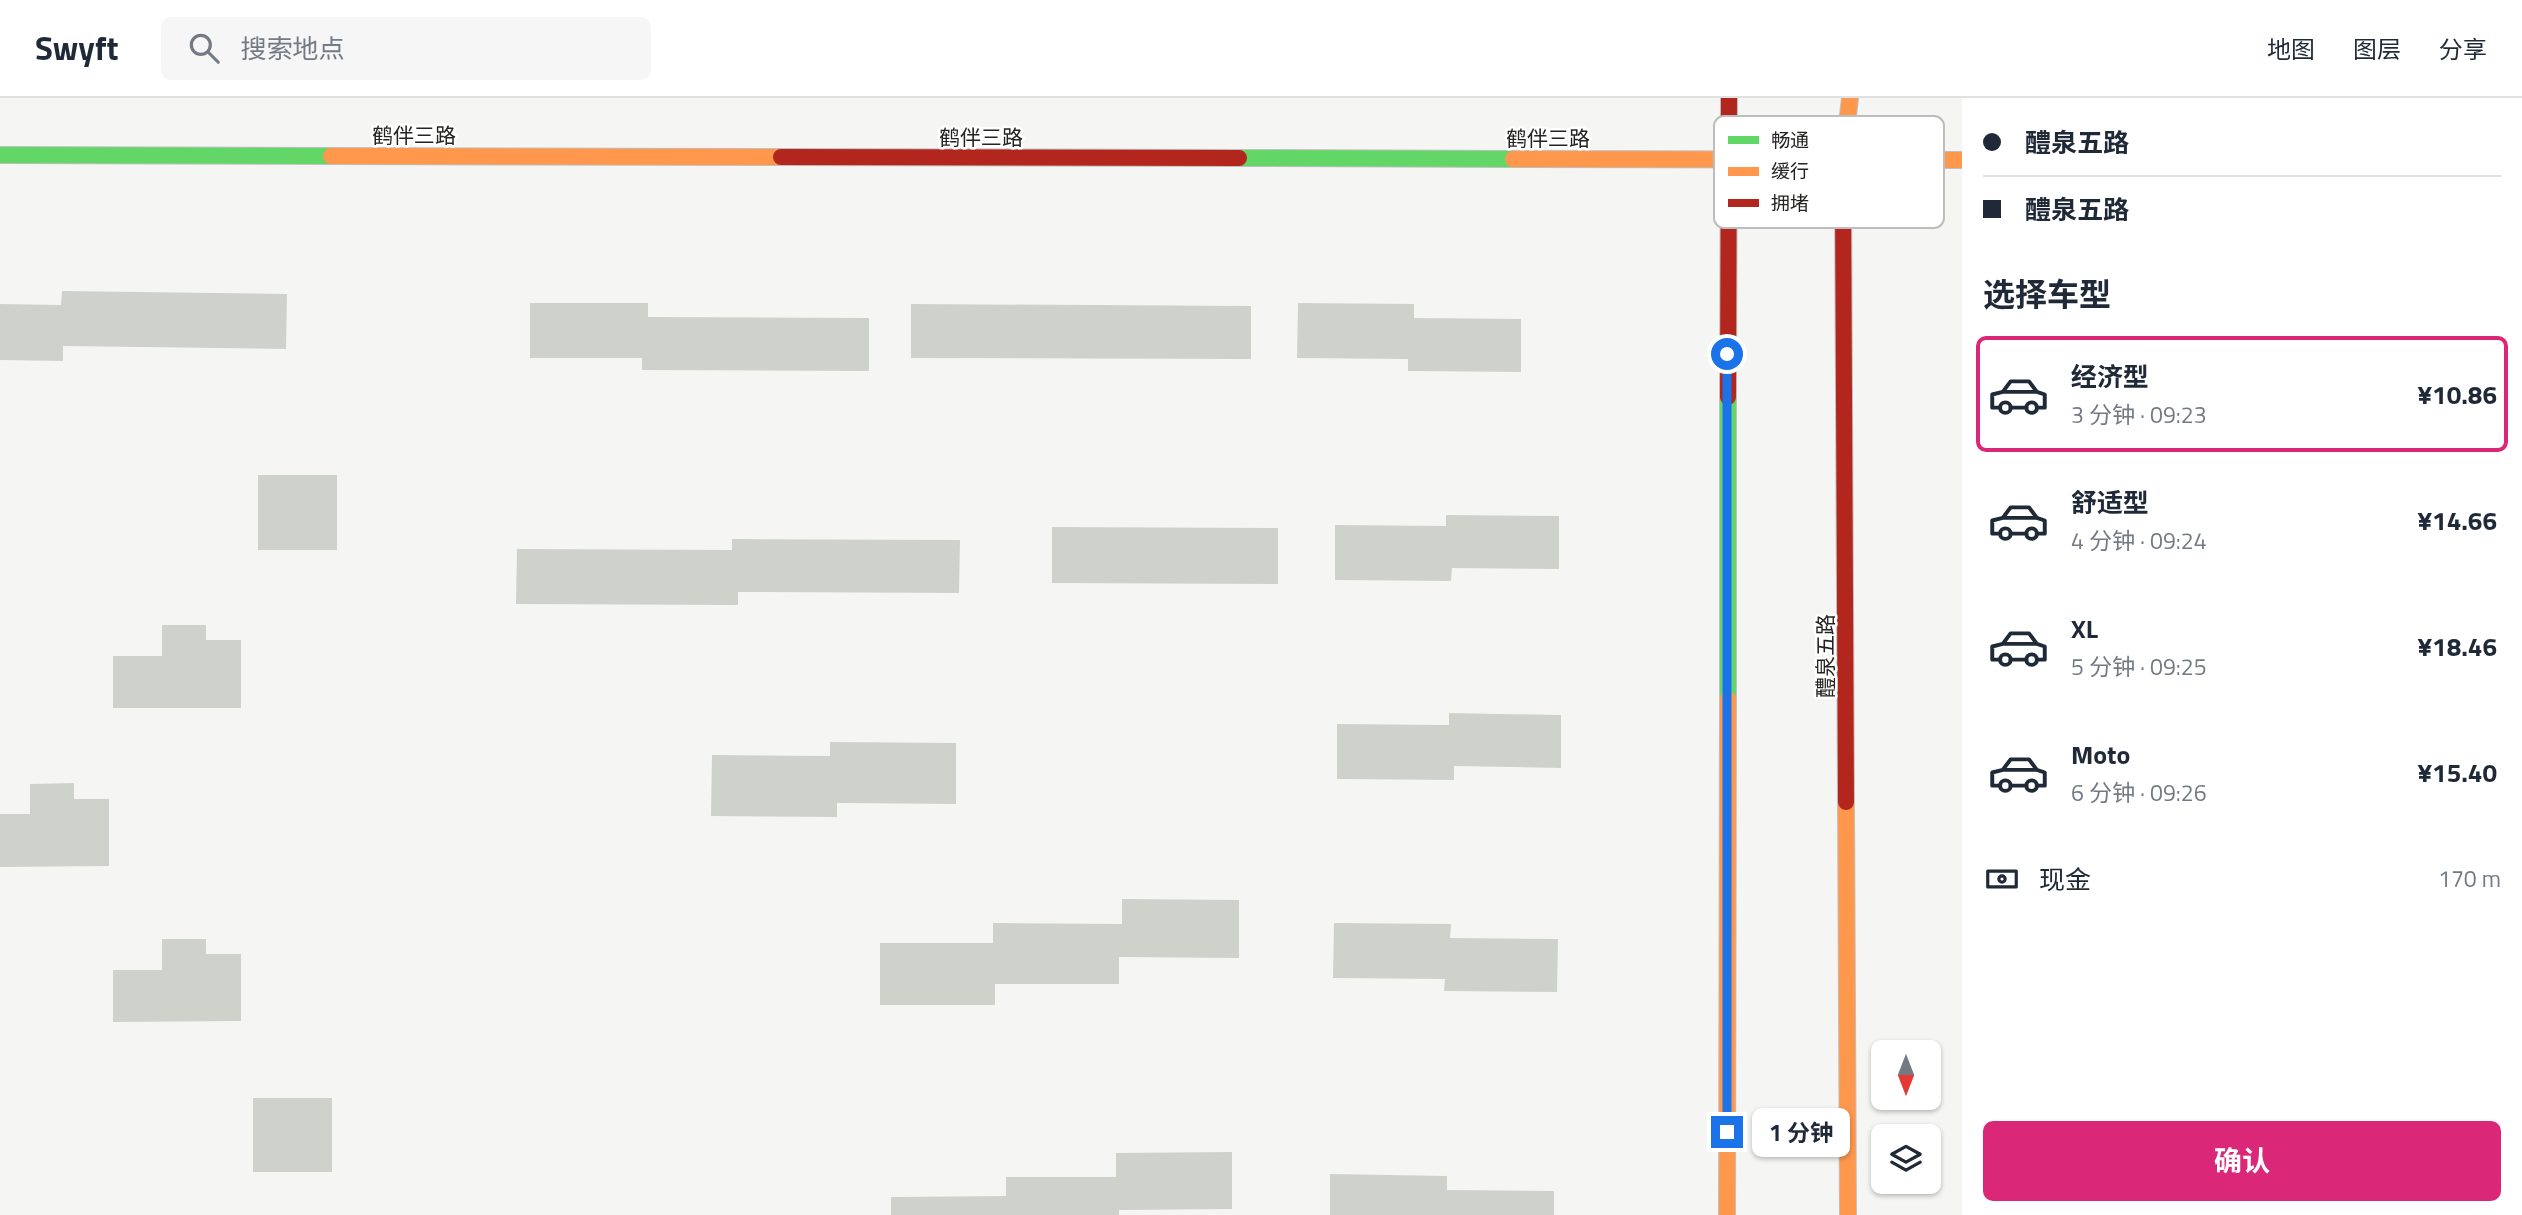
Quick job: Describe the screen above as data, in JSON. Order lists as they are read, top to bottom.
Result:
{
  "streets": {
    "main road": ["鹤伴三路", "醴泉五路"]
  },
  "legend": ["畅通", "缓行", "拥堵"],
  "north": "bottom",
  "page": {
    "header": "Swyft",
    "search": "搜索地点",
    "nav": ["地图", "图层", "分享"],
    "banner": ["醴泉五路", "醴泉五路"],
    "heading": "选择车型",
    "list": [
      {
        "name": "经济型",
        "note": "3 分钟 · 09:23",
        "value": "¥10.86"
      },
      {
        "name": "舒适型",
        "note": "4 分钟 · 09:24",
        "value": "¥14.66"
      },
      {
        "name": "XL",
        "note": "5 分钟 · 09:25",
        "value": "¥18.46"
      },
      {
        "name": "Moto",
        "note": "6 分钟 · 09:26",
        "value": "¥15.40"
      }
    ],
    "pay": ["现金", "170 m"],
    "buttons": "确认",
    "bubble": "1 分钟"
  }
}
